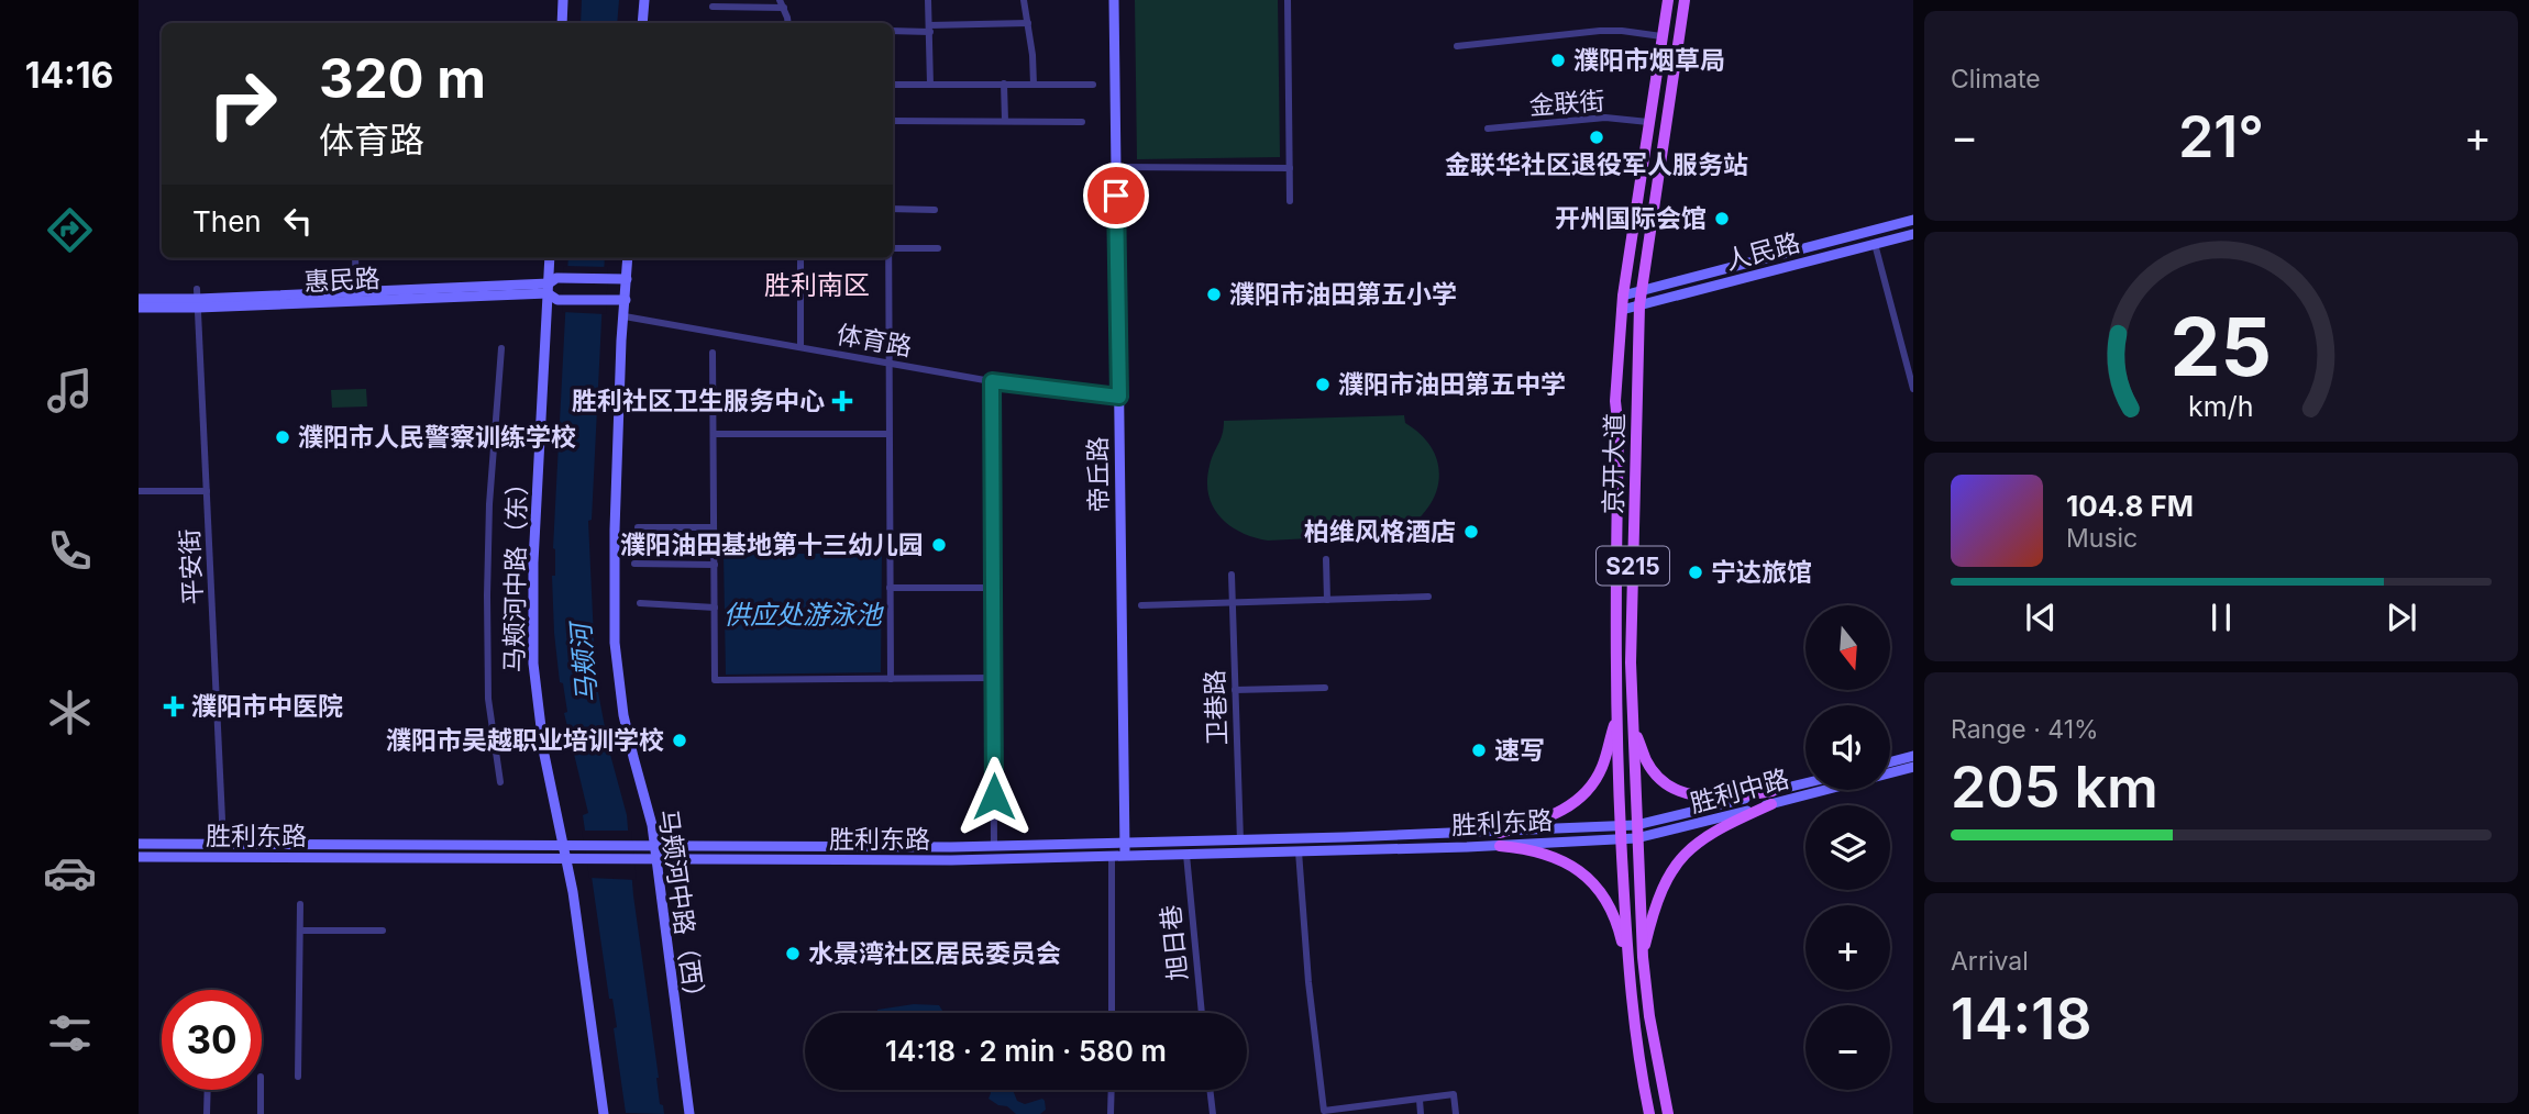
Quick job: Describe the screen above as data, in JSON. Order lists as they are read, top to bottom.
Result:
{
  "streets": {
    "main road": ["京开大道", "S215"],
    "street": [
      "金联街",
      "人民路",
      "惠民路",
      "体育路",
      "帝丘路",
      "平安街",
      "马颊河中路（东）",
      "卫巷路",
      "胜利中路",
      "胜利东路",
      "马颊河中路（西）",
      "旭日巷"
    ]
  },
  "crossings": [
    ["金联街", "京开大道"],
    ["人民路", "京开大道"],
    ["惠民路", "平安街"],
    ["惠民路", "马颊河中路（东）"],
    ["惠民路", "马颊河中路（西）"],
    ["体育路", "帝丘路"],
    ["体育路", "马颊河中路（西）"],
    ["京开大道", "胜利中路"],
    ["京开大道", "胜利东路"],
    ["帝丘路", "胜利东路"],
    ["平安街", "胜利东路"],
    ["马颊河中路（东）", "胜利东路"],
    ["卫巷路", "胜利东路"],
    ["胜利中路", "胜利东路"],
    ["胜利东路", "马颊河中路（西）"],
    ["胜利东路", "旭日巷"]
  ],
  "districts": ["胜利南区"],
  "water": ["供应处游泳池", "马颊河"],
  "places": {
    "other": [
      "濮阳市烟草局",
      "金联华社区退役军人服务站",
      "开州国际会馆",
      "濮阳市油田第五小学",
      "濮阳市油田第五中学",
      "濮阳市人民警察训练学校",
      "柏维风格酒店",
      "濮阳油田基地第十三幼儿园",
      "宁达旅馆",
      "濮阳市吴越职业培训学校",
      "速写",
      "水景湾社区居民委员会"
    ],
    "health": ["胜利社区卫生服务中心", "濮阳市中医院"]
  },
  "north": "bottom",
  "page": {
    "tabs": "14:16",
    "tile": [
      "Climate",
      ["Range · 41%", "205 km"],
      ["Arrival", "14:18"]
    ],
    "turn": ["320 m", "体育路"],
    "heat": ["−", "21°", "+"],
    "then": "Then",
    "song": ["104.8 FM", "Music"],
    "map_buttons": ["+", "−"],
    "limit": "30",
    "trip": "14:18 · 2 min · 580 m",
    "gauge": ["25", "km/h"]
  }
}
